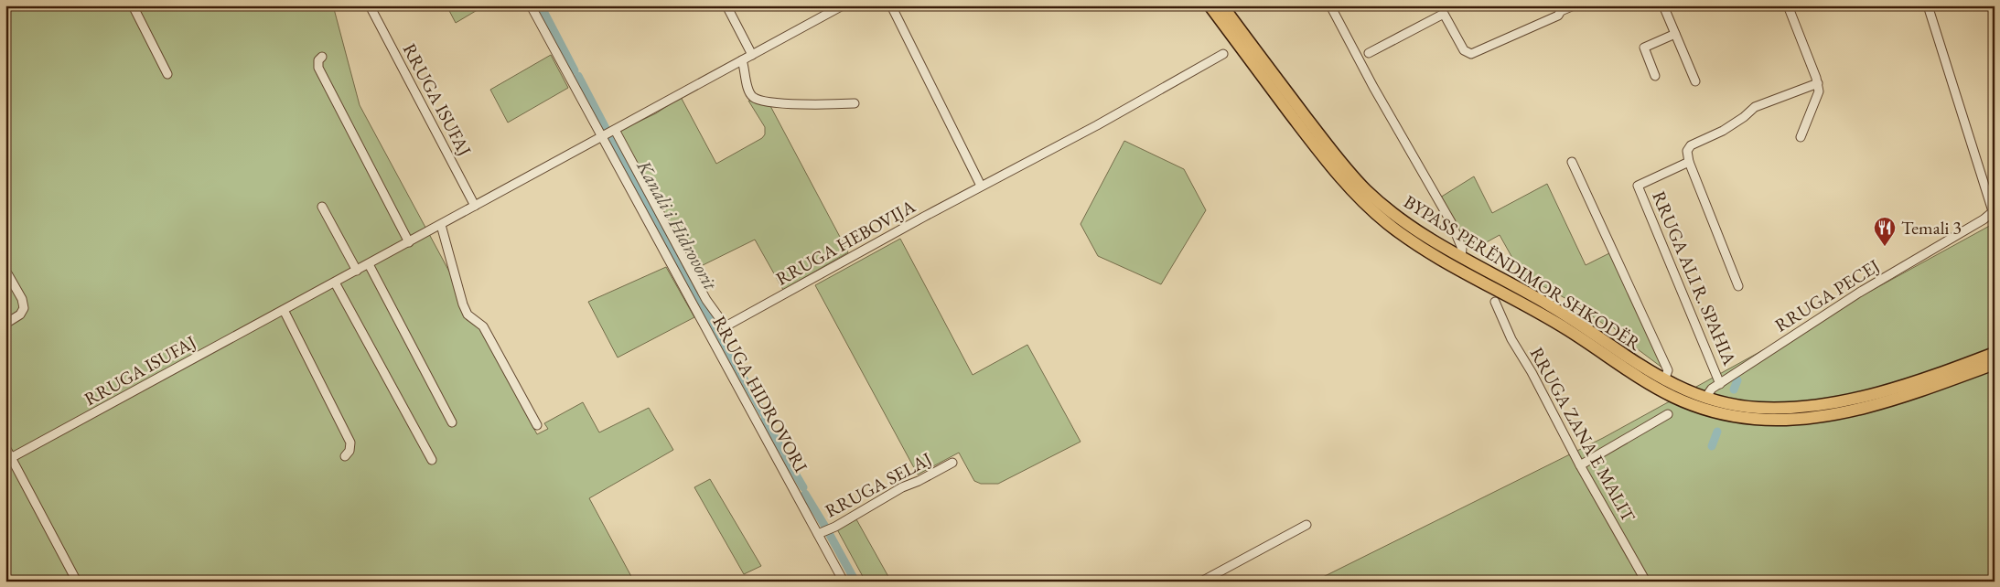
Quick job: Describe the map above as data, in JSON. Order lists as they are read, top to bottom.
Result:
{
  "streets": {
    "highway": ["BYPASS PERËNDIMOR SHKODËR"],
    "street": [
      "RRUGA ISUFAJ",
      "RRUGA HEBOVIJA",
      "RRUGA ALI R. SPAHIA",
      "RRUGA PECEJ",
      "RRUGA HIDROVORI",
      "RRUGA ZANA E MALIT",
      "RRUGA SELAJ"
    ]
  },
  "crossings": [
    ["RRUGA ISUFAJ", "RRUGA HEBOVIJA"],
    ["RRUGA ISUFAJ", "RRUGA HIDROVORI"],
    ["BYPASS PERËNDIMOR SHKODËR", "RRUGA PECEJ"],
    ["RRUGA ALI R. SPAHIA", "RRUGA PECEJ"],
    ["RRUGA HIDROVORI", "RRUGA SELAJ"]
  ],
  "water": ["Kanali i Hidrovorit"],
  "places": {
    "restaurant": ["Temali 3"]
  }
}
